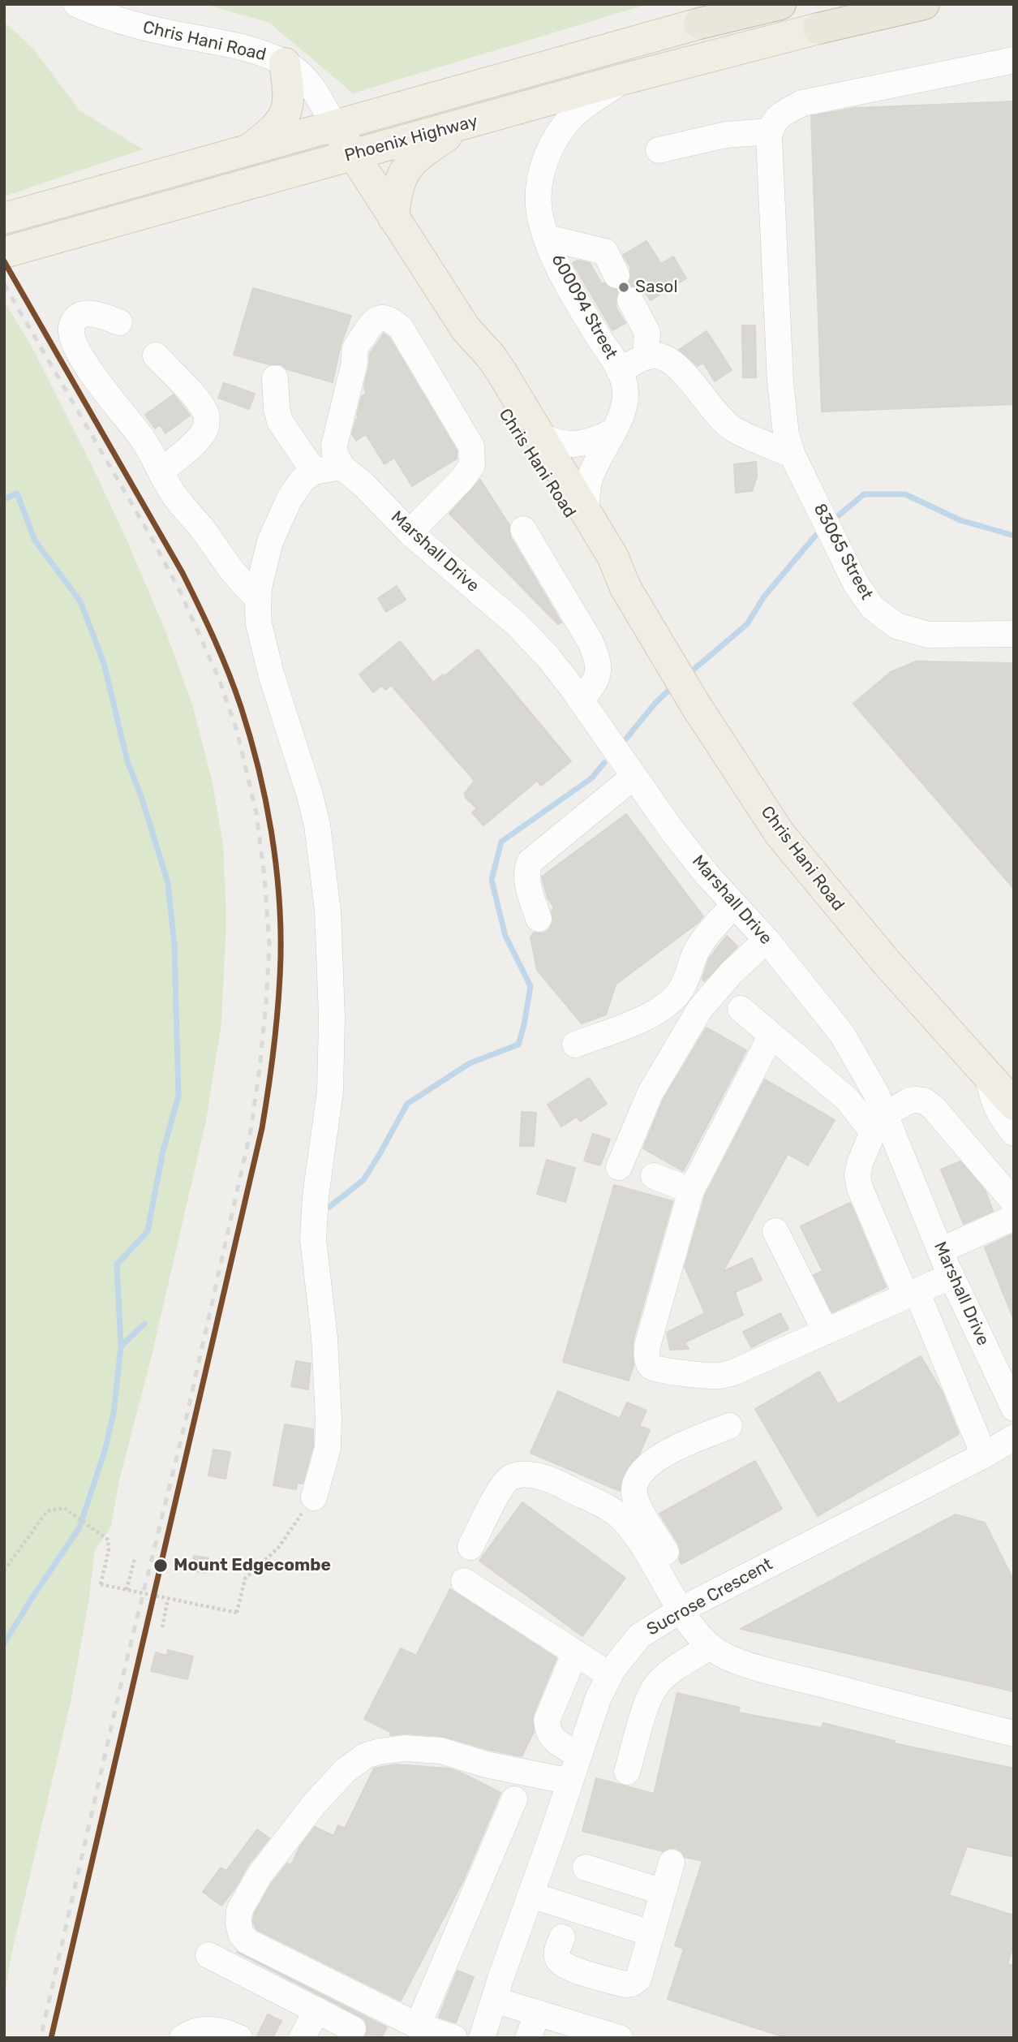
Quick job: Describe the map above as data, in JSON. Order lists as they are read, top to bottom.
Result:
{
  "streets": {
    "main road": ["Chris Hani Road", "Phoenix Highway"],
    "street": [
      "600094 Street",
      "Marshall Drive",
      "83065 Street",
      "Sucrose Crescent"
    ]
  },
  "crossings": [
    ["Chris Hani Road", "Phoenix Highway"],
    ["Chris Hani Road", "600094 Street"],
    ["Phoenix Highway", "600094 Street"]
  ],
  "places": ["Sasol", "Mount Edgecombe"]
}
